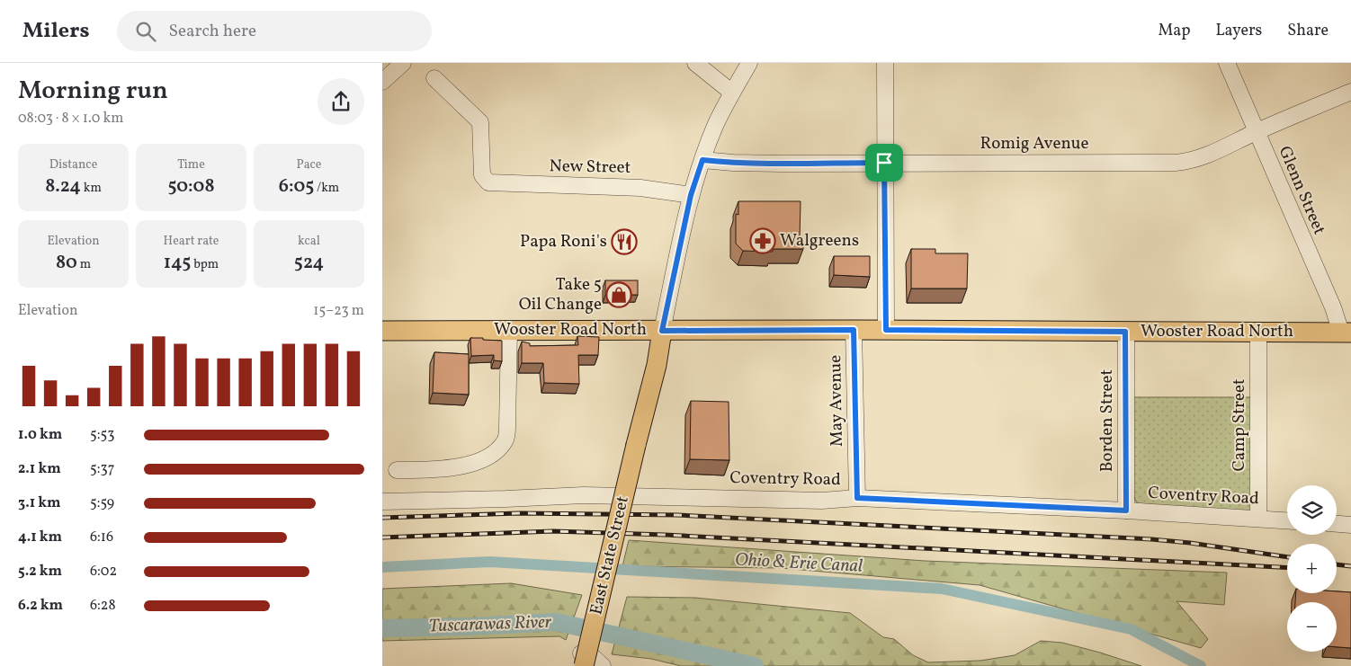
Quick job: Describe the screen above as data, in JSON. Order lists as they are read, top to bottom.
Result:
{
  "streets": {
    "main road": ["Wooster Road North", "East State Street"],
    "street": [
      "Romig Avenue",
      "New Street",
      "Glenn Street",
      "May Avenue",
      "Borden Street",
      "Camp Street",
      "Coventry Road"
    ]
  },
  "crossings": [
    ["Romig Avenue", "Glenn Street"],
    ["Glenn Street", "Wooster Road North"],
    ["Wooster Road North", "May Avenue"],
    ["Wooster Road North", "Borden Street"],
    ["Wooster Road North", "Camp Street"],
    ["Wooster Road North", "East State Street"],
    ["May Avenue", "Coventry Road"],
    ["Borden Street", "Coventry Road"],
    ["Camp Street", "Coventry Road"]
  ],
  "water": ["Ohio & Erie Canal", "Tuscarawas River"],
  "places": {
    "pharmacy": ["Walgreens"],
    "restaurant": ["Papa Roni's"],
    "shop": ["Take 5 Oil Change"]
  },
  "page": {
    "header": "Milers",
    "search": "Search here",
    "nav": ["Map", "Layers", "Share"],
    "heading": ["Morning run", "08:03 · 8 × 1.0 km"],
    "stats": [
      ["Distance", "8.24 km"],
      ["Time", "50:08"],
      ["Pace", "6:05 /km"],
      ["Elevation", "80 m"],
      ["Heart rate", "145 bpm"],
      ["kcal", "524"]
    ],
    "chart": ["Elevation", "15–23 m"],
    "list": [
      {
        "name": "1.0 km",
        "note": "5:53"
      },
      {
        "name": "2.1 km",
        "note": "5:37"
      },
      {
        "name": "3.1 km",
        "note": "5:59"
      },
      {
        "name": "4.1 km",
        "note": "6:16"
      },
      {
        "name": "5.2 km",
        "note": "6:02"
      },
      {
        "name": "6.2 km",
        "note": "6:28"
      }
    ],
    "map_buttons": ["+", "−"]
  }
}
